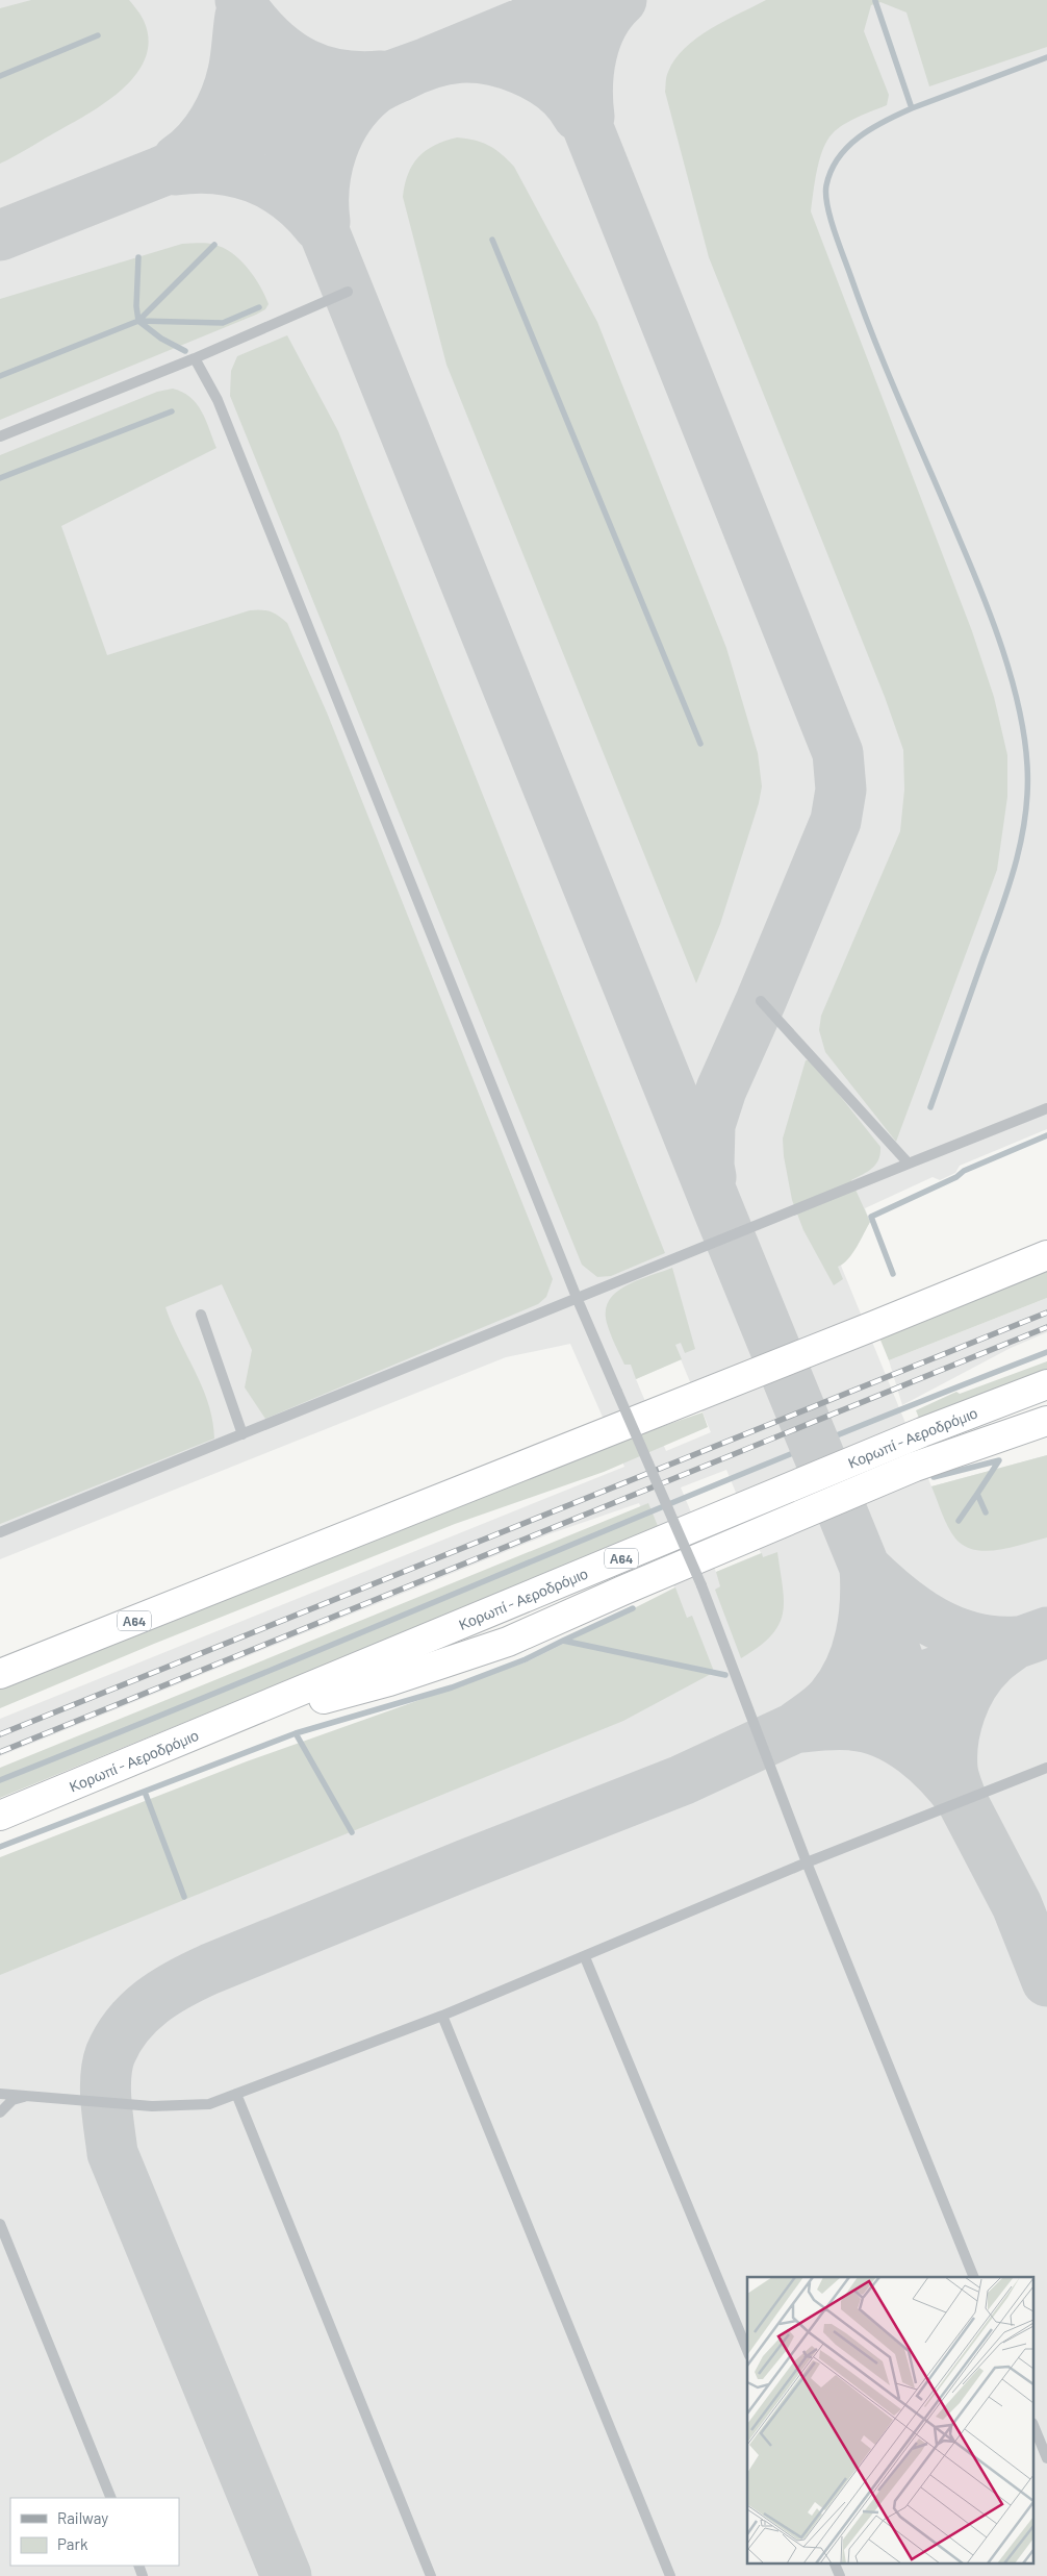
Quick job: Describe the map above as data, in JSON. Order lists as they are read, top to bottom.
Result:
{
  "streets": {
    "highway": ["Κορωπί - Αεροδρόμιο", "Α64"]
  },
  "legend": ["Railway", "Park"]
}
